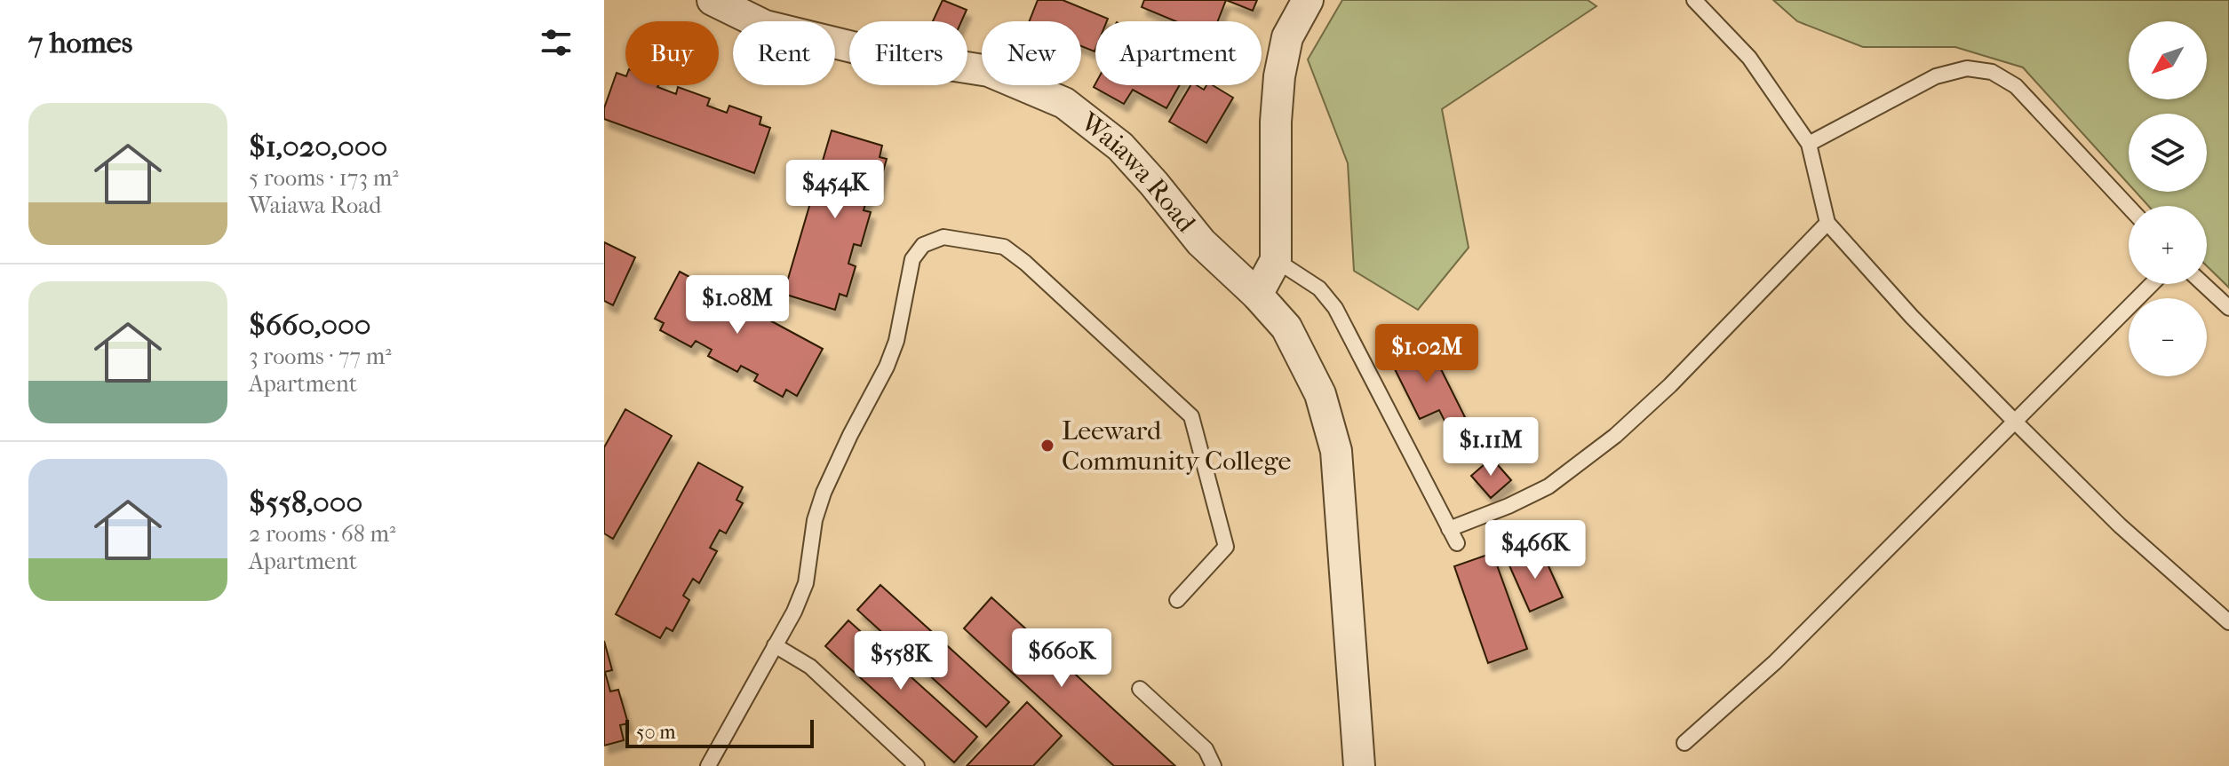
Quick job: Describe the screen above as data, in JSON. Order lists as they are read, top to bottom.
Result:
{
  "streets": {
    "street": ["Waiawa Road"]
  },
  "places": ["Leeward Community College"],
  "scale_bar": "50 m",
  "north": "bottom left",
  "page": {
    "heading": "7 homes",
    "map_buttons": ["+", "−"],
    "chip": [
      "Buy",
      "Rent",
      "Filters",
      "New",
      "Apartment"
    ],
    "list": [
      {
        "name": "$1,020,000",
        "note": "5 rooms · 173 m² · Waiawa Road"
      },
      {
        "name": "$660,000",
        "note": "3 rooms · 77 m² · Apartment"
      },
      {
        "name": "$558,000",
        "note": "2 rooms · 68 m² · Apartment"
      }
    ],
    "price": [
      "$454K",
      "$1.08M",
      "$1.02M",
      "$1.11M",
      "$466K",
      "$660K",
      "$558K"
    ],
    "scale": "50 m"
  }
}
